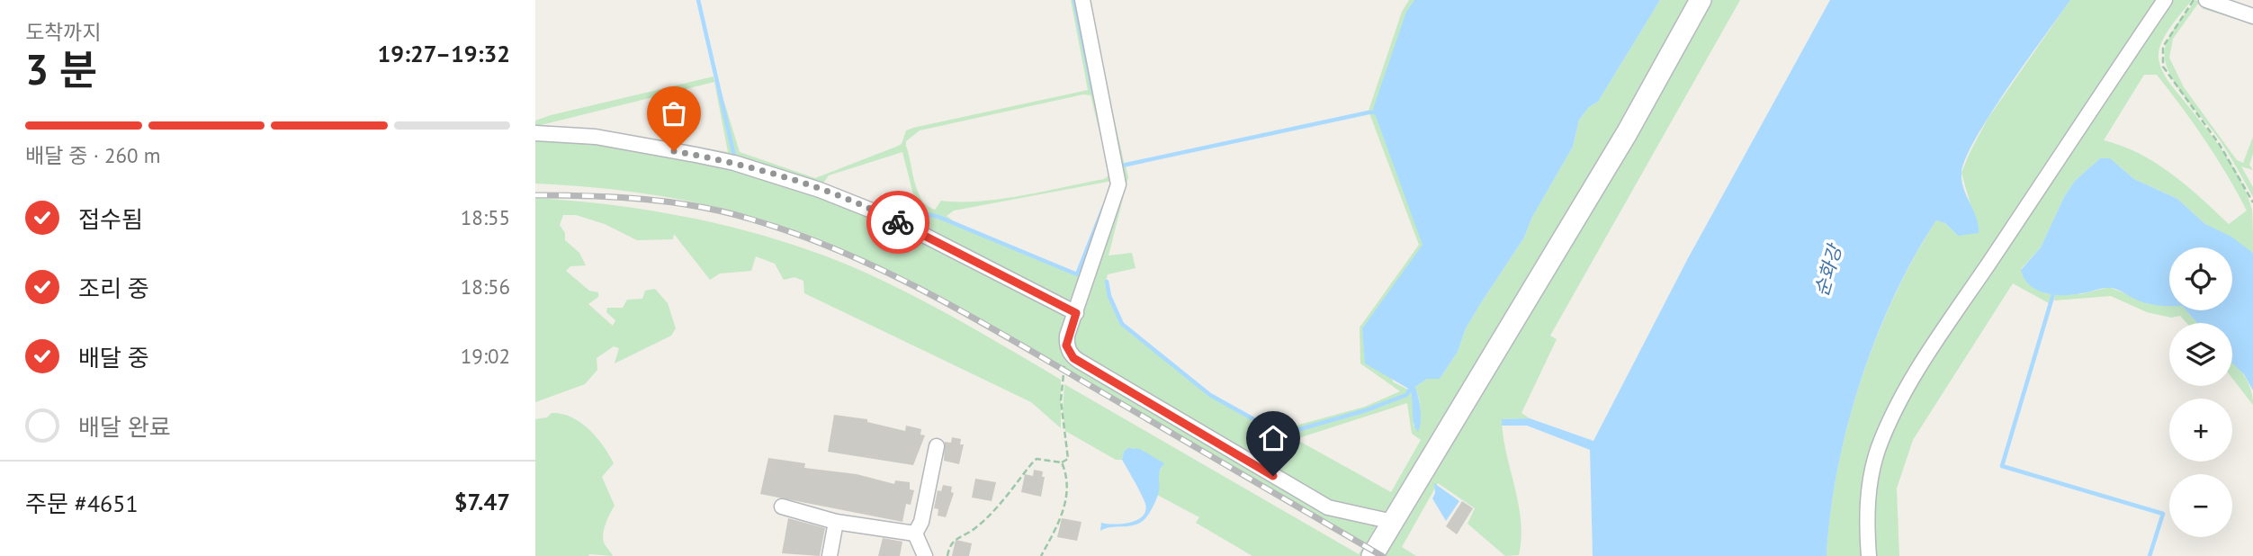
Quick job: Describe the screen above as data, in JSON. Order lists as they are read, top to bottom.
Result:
{
  "water": ["순화강"],
  "page": {
    "heading": ["3 분", "도착까지", "19:27–19:32"],
    "panel": ["주문 #4651", "$7.47"],
    "bar": "배달 중 · 260 m",
    "list": [
      ["접수됨", "18:55"],
      ["조리 중", "18:56"],
      ["배달 중", "19:02"],
      "배달 완료"
    ],
    "map_buttons": ["+", "−"]
  }
}
